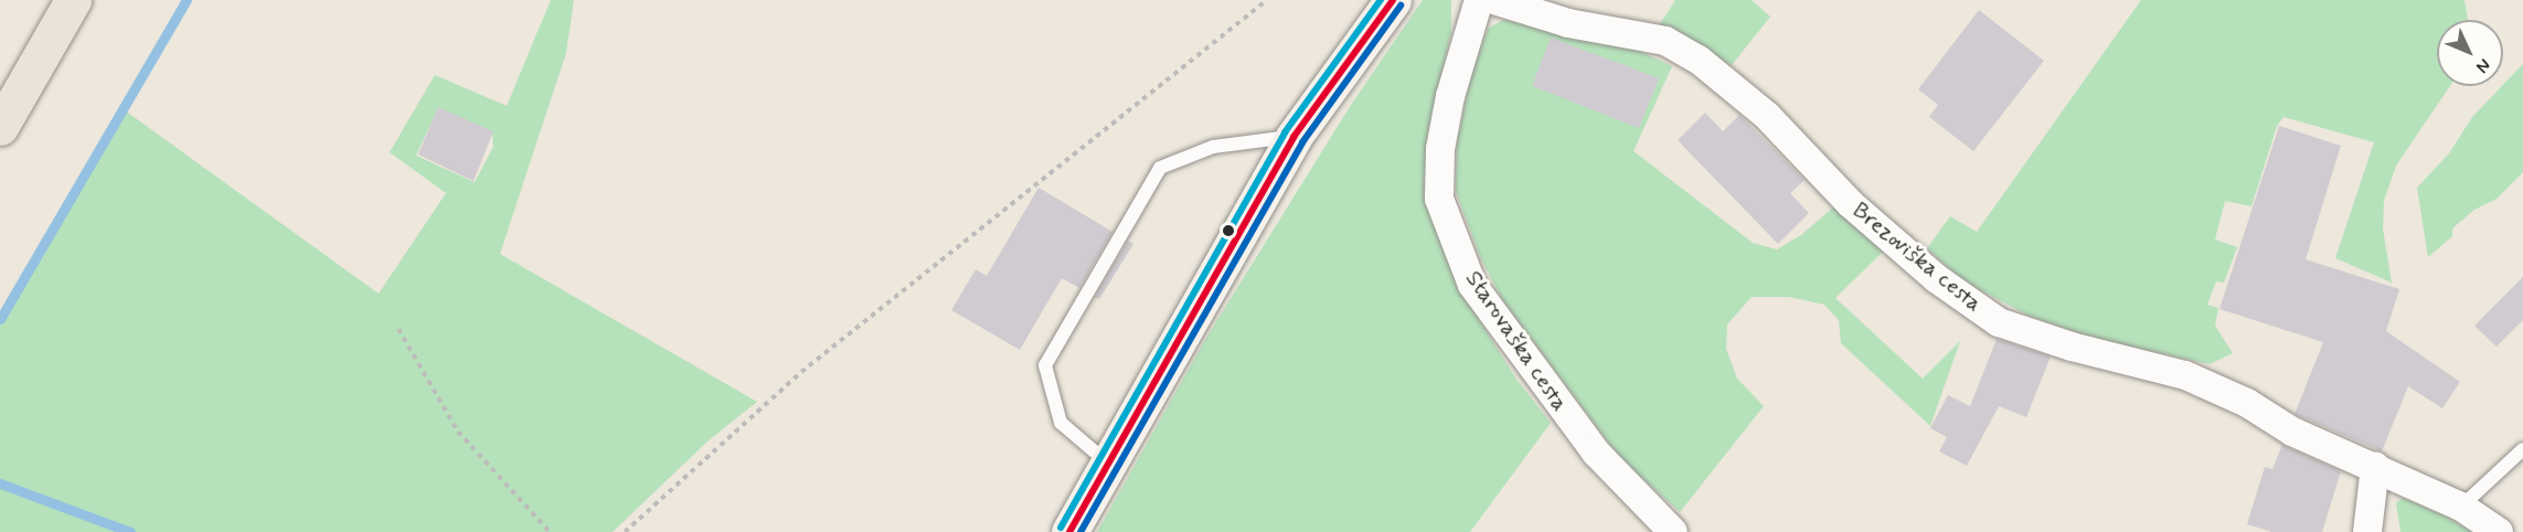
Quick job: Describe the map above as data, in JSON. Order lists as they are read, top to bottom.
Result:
{
  "streets": {
    "street": ["Brezoviška cesta", "Starovaška cesta"]
  },
  "north": "bottom right"
}
